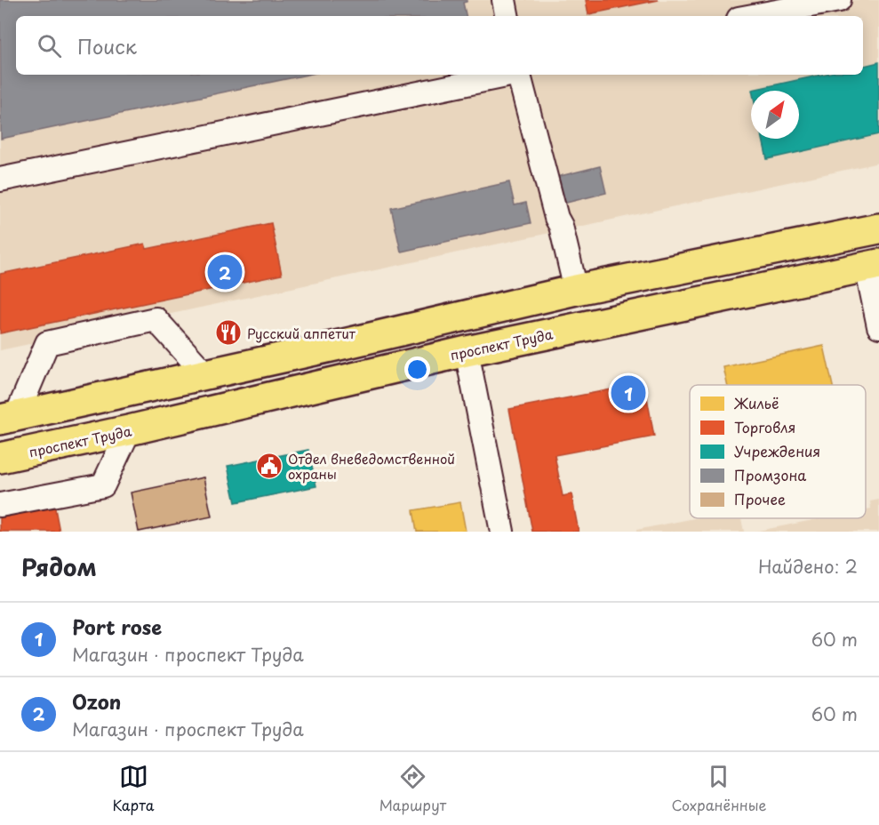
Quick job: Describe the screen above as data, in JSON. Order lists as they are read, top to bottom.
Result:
{
  "streets": {
    "main road": ["проспект Труда"]
  },
  "places": {
    "restaurant": ["Русский аппетит"],
    "public building": ["Отдел вневедомственной охраны"]
  },
  "legend": [
    "Жильё",
    "Торговля",
    "Учреждения",
    "Промзона",
    "Прочее"
  ],
  "north": "top right",
  "page": {
    "search": "Поиск",
    "pins": ["2", "1"],
    "heading": ["Рядом", "Найдено: 2"],
    "list": [
      {
        "mark": "1",
        "name": "Port rose",
        "note": "Магазин · проспект Труда",
        "value": "60 m"
      },
      {
        "mark": "2",
        "name": "Ozon",
        "note": "Магазин · проспект Труда",
        "value": "60 m"
      }
    ],
    "nav": ["Карта", "Маршрут", "Сохранённые"]
  }
}
